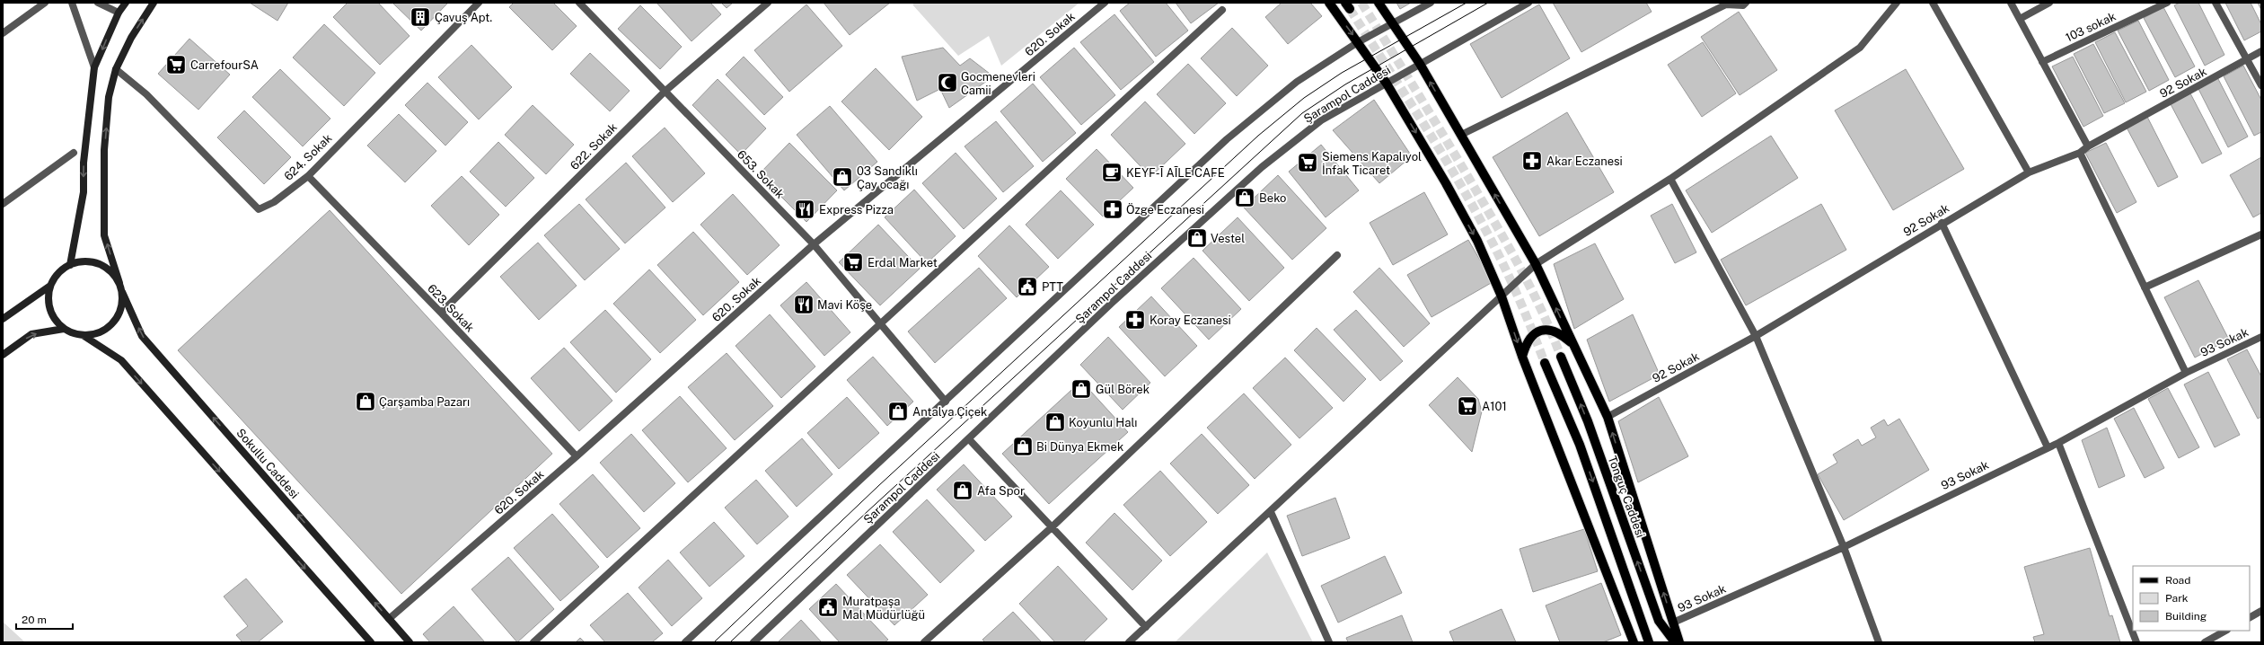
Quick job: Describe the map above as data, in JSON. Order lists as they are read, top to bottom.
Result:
{
  "streets": {
    "main road": ["Sokullu Caddesi", "Tonguç Caddesi"],
    "street": [
      "103 sokak",
      "620. Sokak",
      "92 Sokak",
      "Şarampol Caddesi",
      "622. Sokak",
      "624. Sokak",
      "653. Sokak",
      "623. Sokak",
      "93 Sokak"
    ]
  },
  "crossings": [
    ["620. Sokak", "653. Sokak"],
    ["620. Sokak", "623. Sokak"],
    ["620. Sokak", "Sokullu Caddesi"],
    ["622. Sokak", "653. Sokak"],
    ["622. Sokak", "623. Sokak"],
    ["624. Sokak", "623. Sokak"]
  ],
  "places": {
    "building": ["Çavuş Apt."],
    "supermarket": [
      "CarrefourSA",
      "Siemens Kapalıyol İnfak Ticaret",
      "Erdal Market",
      "A101"
    ],
    "mosque": ["Gocmenevleri Camii"],
    "pharmacy": ["Akar Eczanesi", "Özge Eczanesi", "Koray Eczanesi"],
    "cafe": ["KEYF-Ī AĪLE CAFE"],
    "shop": [
      "03 Sandıklı Çay ocağı",
      "Beko",
      "Vestel",
      "Gül Börek",
      "Çarşamba Pazarı",
      "Antalya Çiçek",
      "Koyunlu Halı",
      "Bi Dünya Ekmek",
      "Afa Spor"
    ],
    "restaurant": ["Express Pizza", "Mavi Köşe"],
    "public building": ["PTT", "Muratpaşa Mal Müdürlüğü"]
  },
  "legend": ["Road", "Park", "Building"],
  "scale_bar": "20 m"
}
